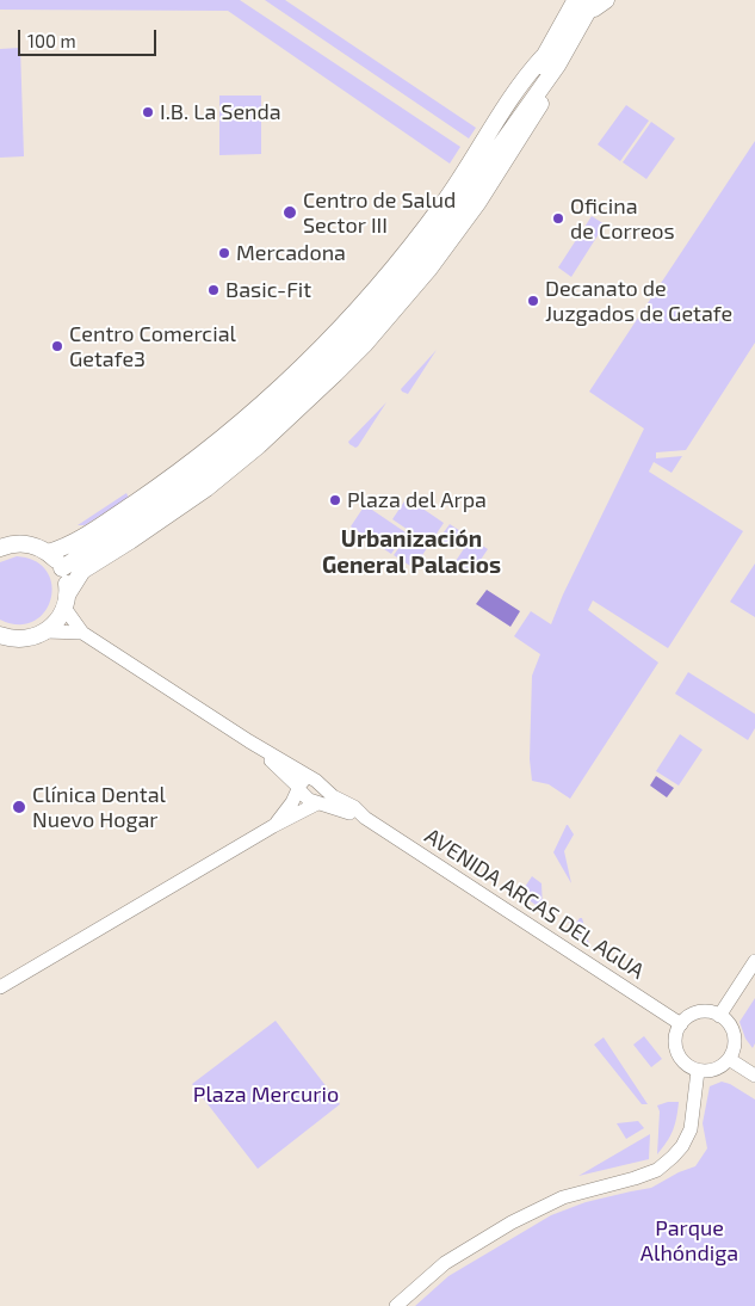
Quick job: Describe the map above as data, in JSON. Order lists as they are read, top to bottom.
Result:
{
  "streets": {
    "street": ["AVENIDA ARCAS DEL AGUA"]
  },
  "districts": ["Urbanización General Palacios"],
  "parks": ["Plaza Mercurio", "Parque Alhóndiga"],
  "places": [
    "I.B. La Senda",
    "Centro de Salud Sector III",
    "Oficina de Correos",
    "Mercadona",
    "Basic-Fit",
    "Decanato de Juzgados de Getafe",
    "Centro Comercial Getafe3",
    "Plaza del Arpa",
    "Clínica Dental Nuevo Hogar"
  ],
  "scale_bar": "100 m"
}
